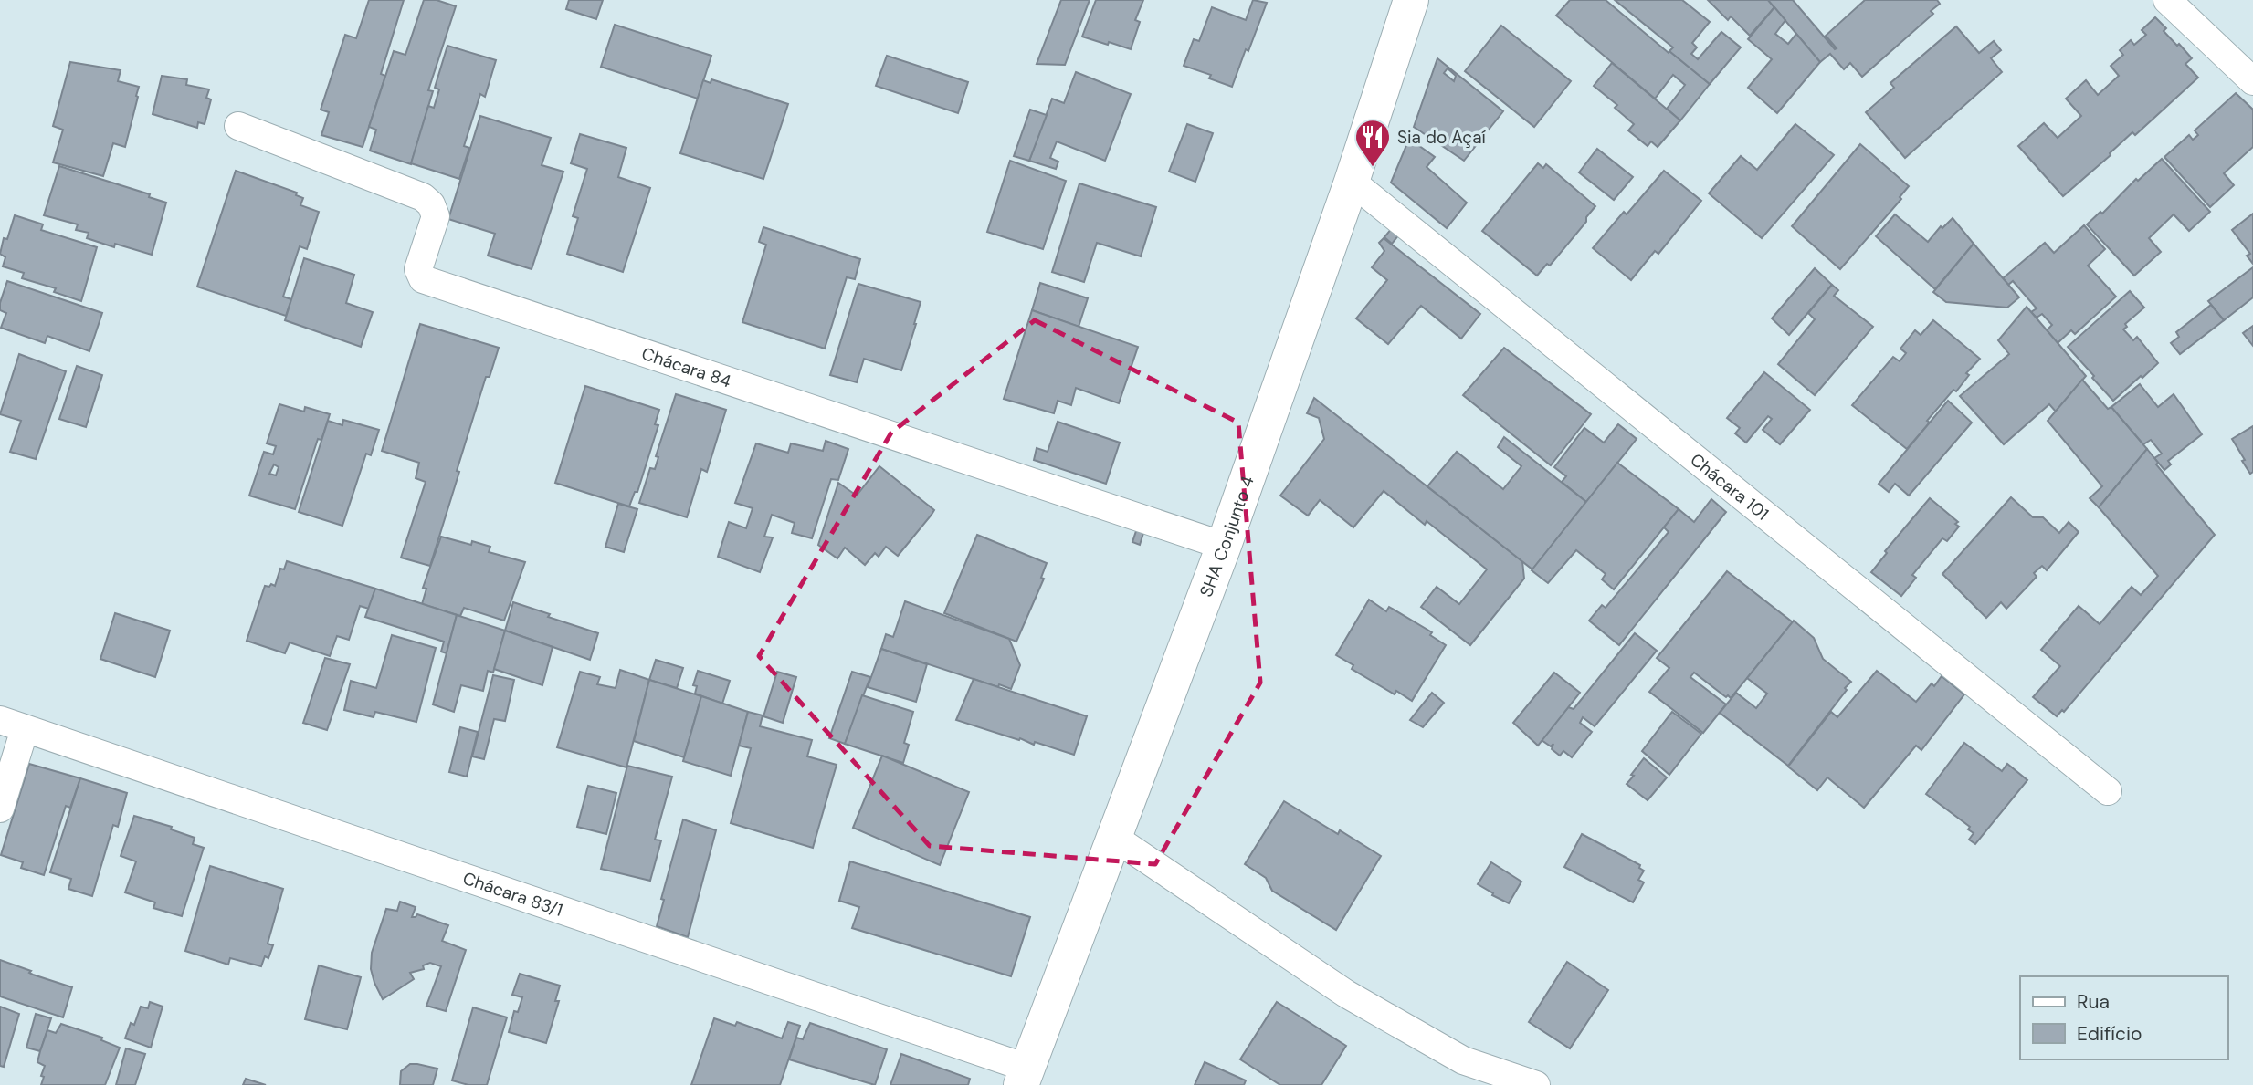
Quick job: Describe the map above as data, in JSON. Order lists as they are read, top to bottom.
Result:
{
  "streets": {
    "street": [
      "Chácara 84",
      "Chácara 101",
      "SHA Conjunto 4",
      "Chácara 83/1"
    ]
  },
  "crossings": [
    ["Chácara 84", "SHA Conjunto 4"],
    ["Chácara 101", "SHA Conjunto 4"],
    ["SHA Conjunto 4", "Chácara 83/1"]
  ],
  "places": {
    "restaurant": ["Sia do Açaí"]
  },
  "legend": ["Rua", "Edifício"]
}
